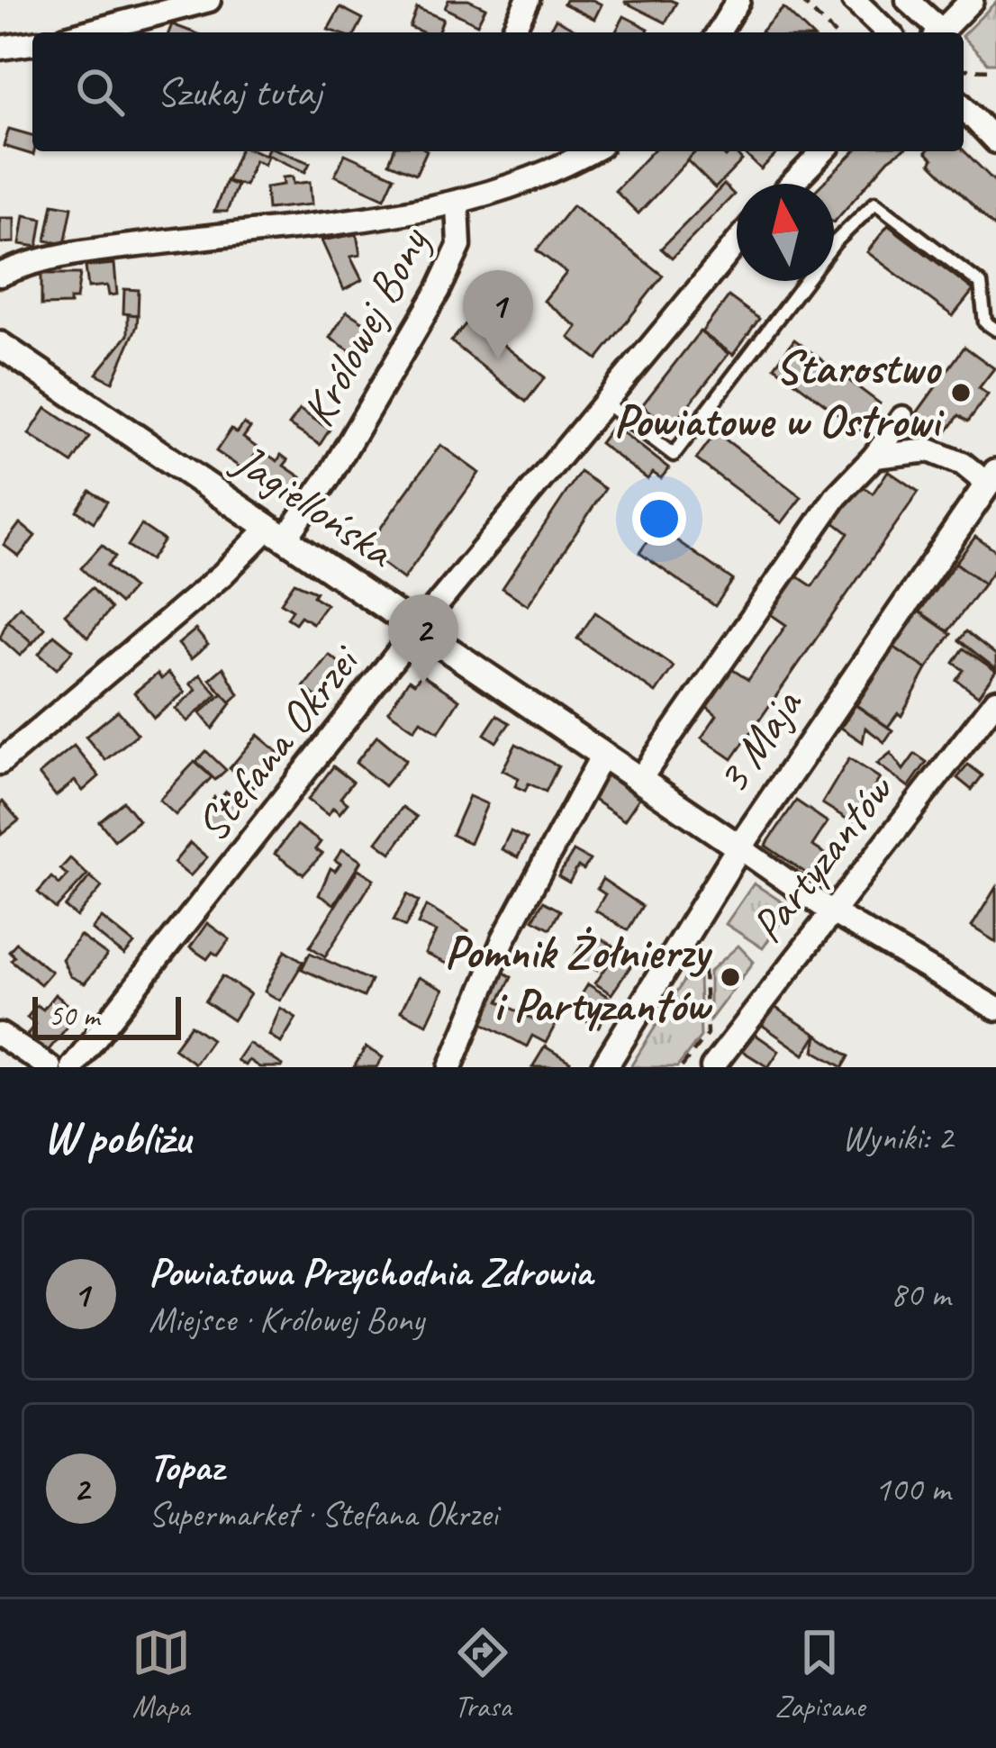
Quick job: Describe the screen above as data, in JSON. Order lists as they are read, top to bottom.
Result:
{
  "streets": {
    "street": [
      "Królowej Bony",
      "Jagiellońska",
      "3 Maja",
      "Stefana Okrzei",
      "Partyzantów"
    ]
  },
  "crossings": [
    ["Królowej Bony", "Jagiellońska"],
    ["Jagiellońska", "3 Maja"],
    ["Jagiellońska", "Stefana Okrzei"]
  ],
  "places": ["Starostwo Powiatowe w Ostrowi", "Pomnik Żołnierzy i Partyzantów"],
  "scale_bar": "50 m",
  "north": "top",
  "page": {
    "search": "Szukaj tutaj",
    "pins": ["1", "2"],
    "scale": "50 m",
    "heading": ["W pobliżu", "Wyniki: 2"],
    "list": [
      {
        "mark": "1",
        "name": "Powiatowa Przychodnia Zdrowia",
        "note": "Miejsce · Królowej Bony",
        "value": "80 m"
      },
      {
        "mark": "2",
        "name": "Topaz",
        "note": "Supermarket · Stefana Okrzei",
        "value": "100 m"
      }
    ],
    "nav": ["Mapa", "Trasa", "Zapisane"]
  }
}
